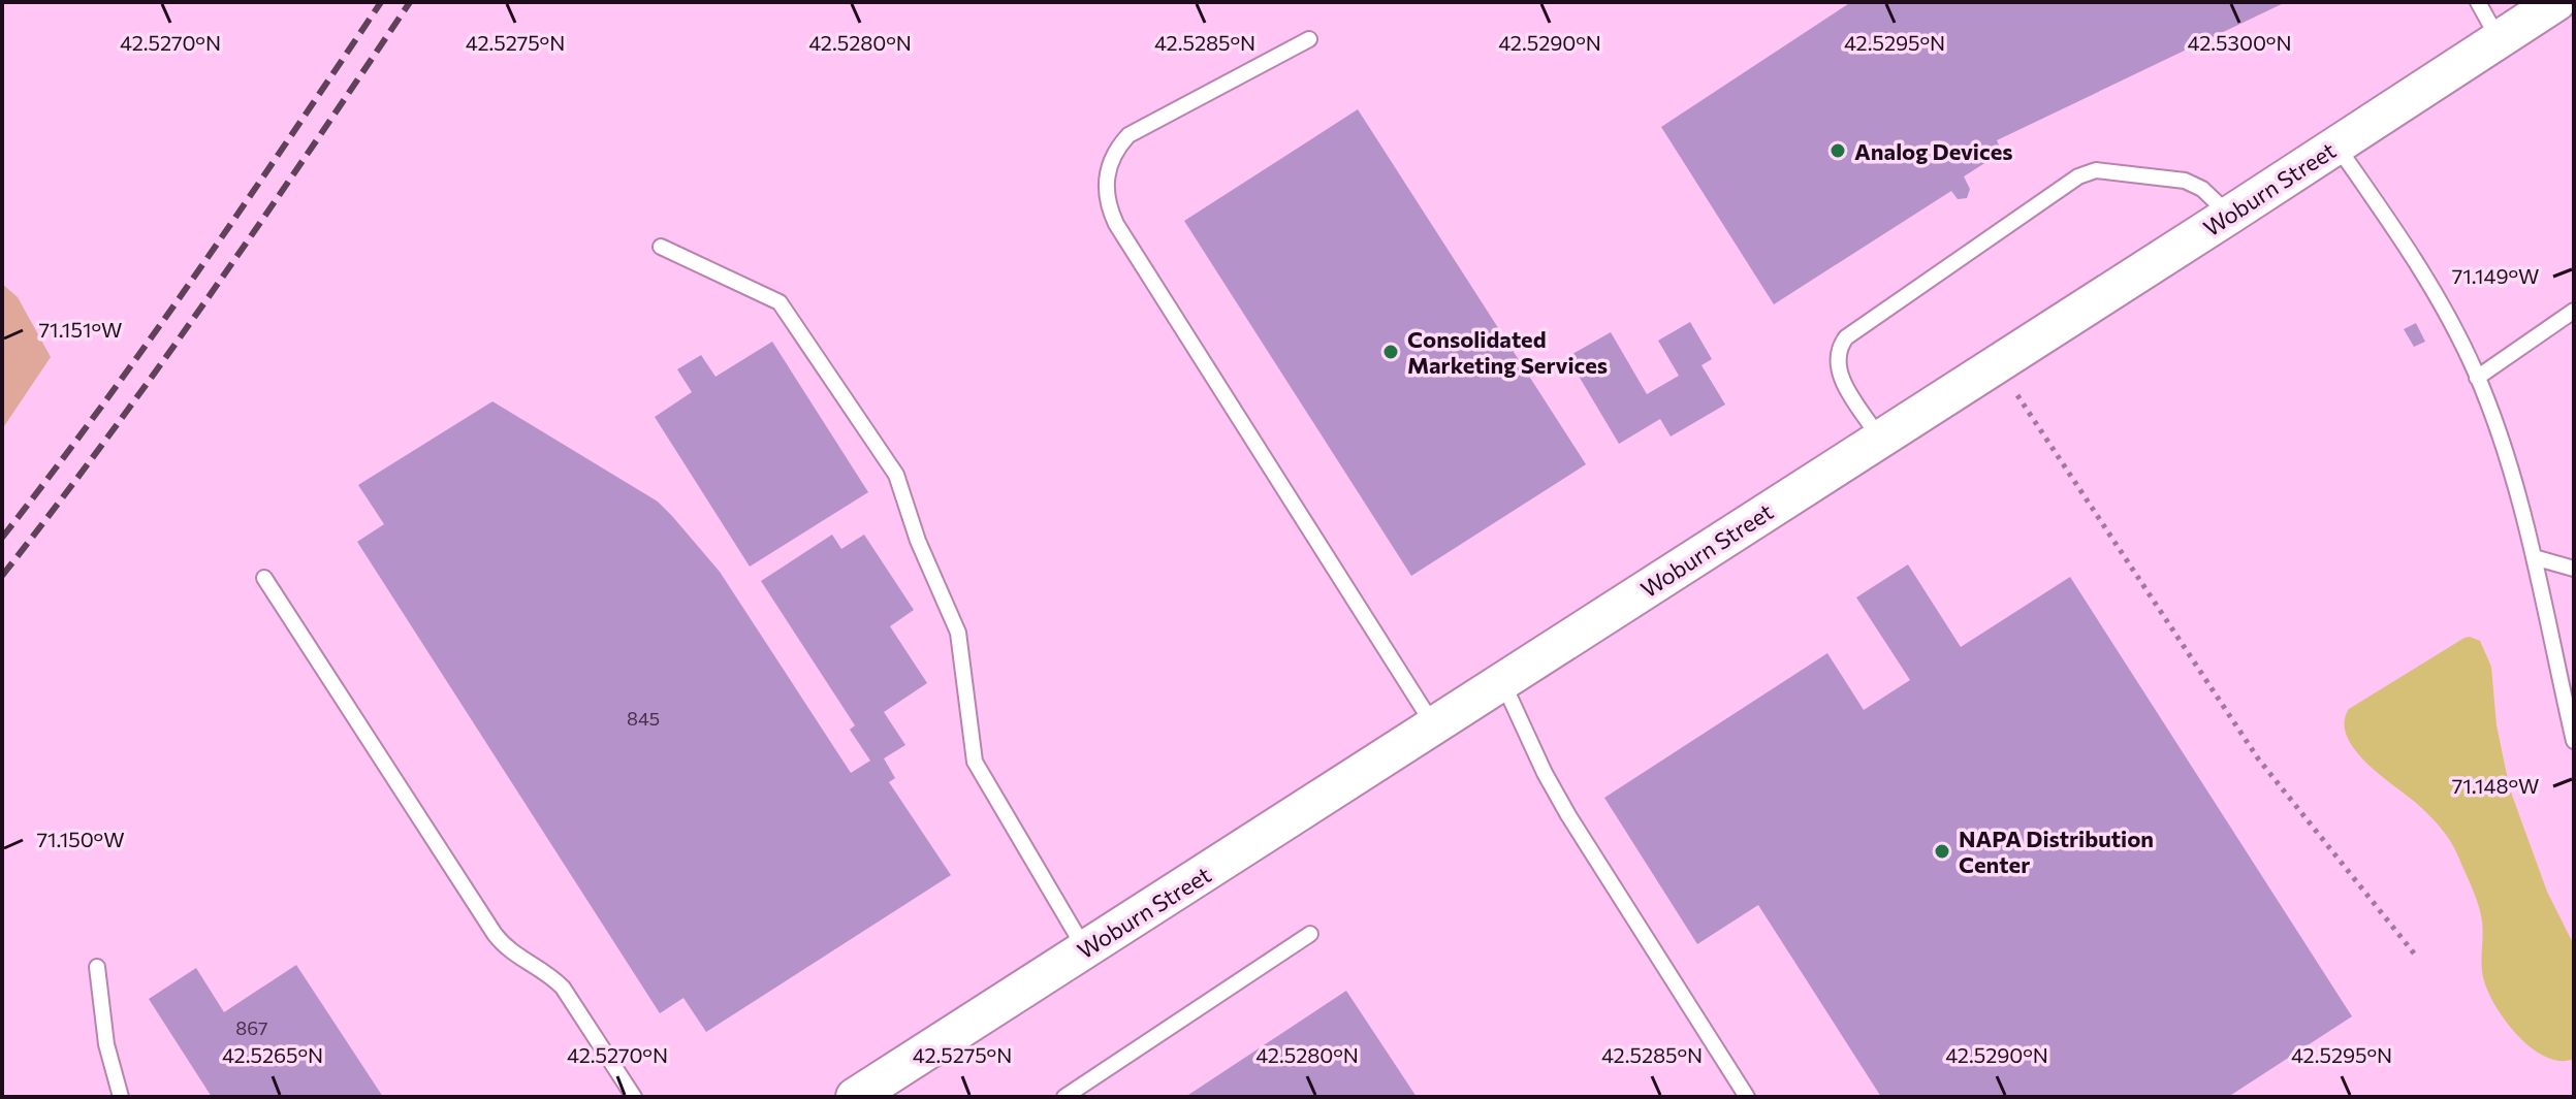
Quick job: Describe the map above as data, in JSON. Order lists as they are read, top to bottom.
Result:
{
  "streets": {
    "street": ["Woburn Street"]
  },
  "places": ["Analog Devices", "Consolidated Marketing Services", "NAPA Distribution Center"],
  "house_numbers": ["845", "867"],
  "coordinates": [
    "42.5270°N",
    "42.5275°N",
    "42.5280°N",
    "42.5285°N",
    "42.5290°N",
    "42.5295°N",
    "42.5300°N",
    "71.149°W",
    "71.151°W",
    "71.148°W",
    "71.150°W",
    "42.5265°N"
  ]
}
